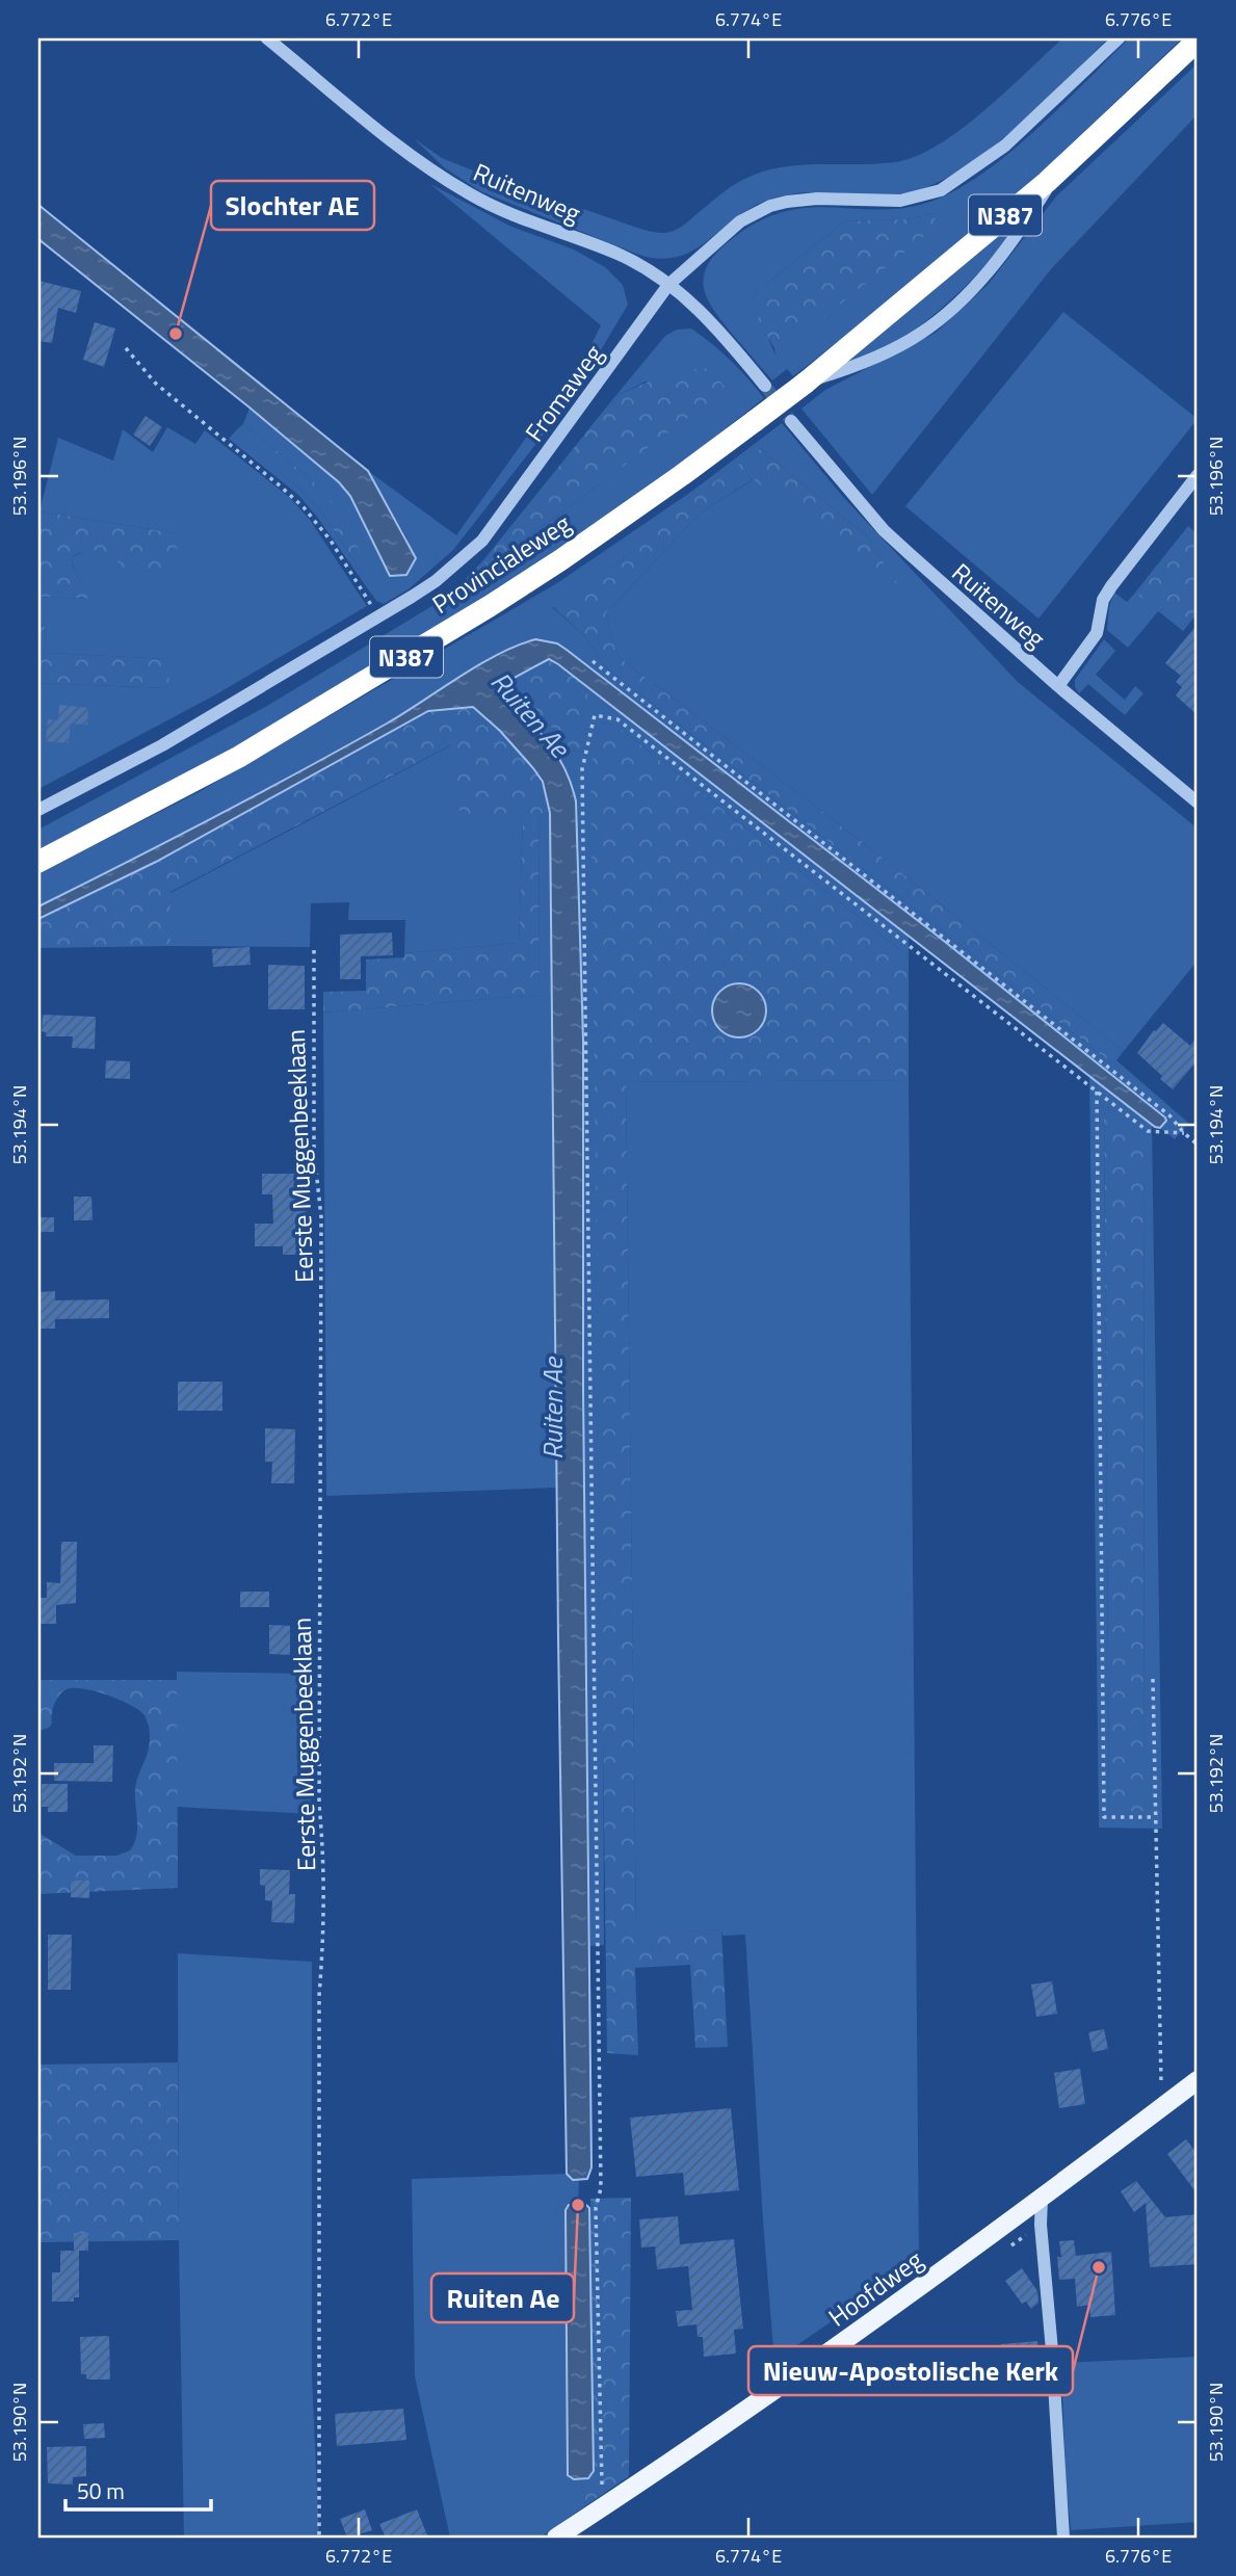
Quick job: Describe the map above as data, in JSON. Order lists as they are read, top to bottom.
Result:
{
  "streets": {
    "highway": ["N387", "Provincialeweg"],
    "main road": ["Hoofdweg"],
    "street": ["Ruitenweg", "Fromaweg"],
    "path": ["Eerste Muggenbeeklaan"]
  },
  "crossings": [
    ["Ruitenweg", "Fromaweg"],
    ["N387", "Provincialeweg"]
  ],
  "water": ["Ruiten Ae"],
  "places": ["Slochter AE", "Ruiten Ae", "Nieuw-Apostolische Kerk"],
  "scale_bar": "50 m",
  "coordinates": [
    "6.772°E",
    "6.774°E",
    "6.776°E",
    "53.196°N",
    "53.194°N",
    "53.192°N",
    "53.190°N"
  ]
}
